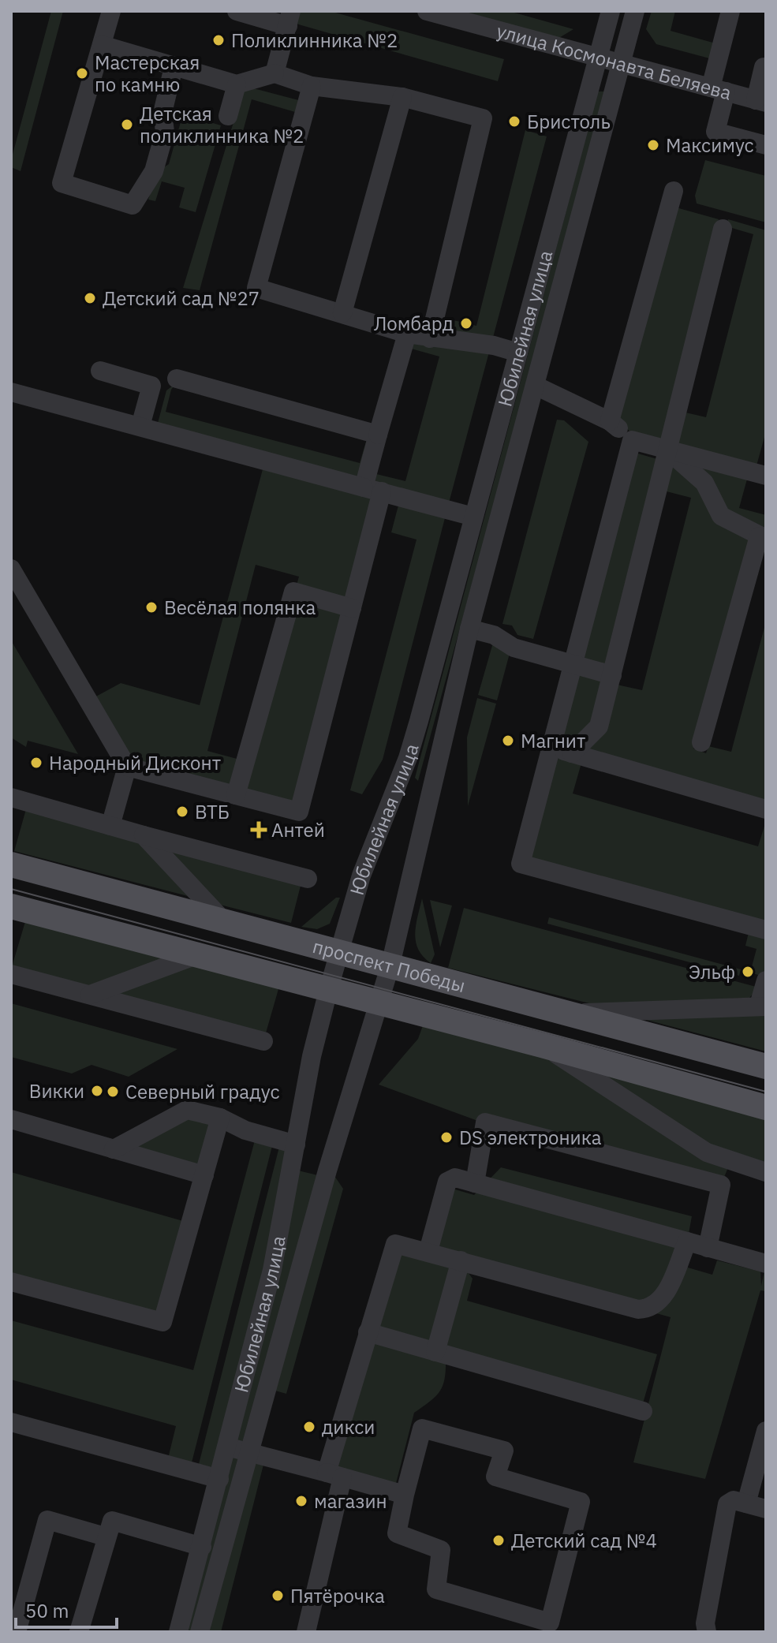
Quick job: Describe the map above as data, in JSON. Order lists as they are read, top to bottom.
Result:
{
  "streets": {
    "main road": ["проспект Победы"],
    "street": ["улица Космонавта Беляева", "Юбилейная улица"]
  },
  "crossings": [
    ["улица Космонавта Беляева", "Юбилейная улица"],
    ["Юбилейная улица", "проспект Победы"]
  ],
  "places": {
    "other": [
      "Поликлинника №2",
      "Мастерская по камню",
      "Бристоль",
      "Детская поликлинника №2",
      "Максимус",
      "Детский сад №27",
      "Ломбард",
      "Весёлая полянка",
      "Магнит",
      "Народный Дисконт",
      "ВТБ",
      "Эльф",
      "Викки",
      "Северный градус",
      "DS электроника",
      "дикси",
      "магазин",
      "Детский сад №4",
      "Пятёрочка"
    ],
    "health": ["Антей"]
  },
  "scale_bar": "50 m"
}
